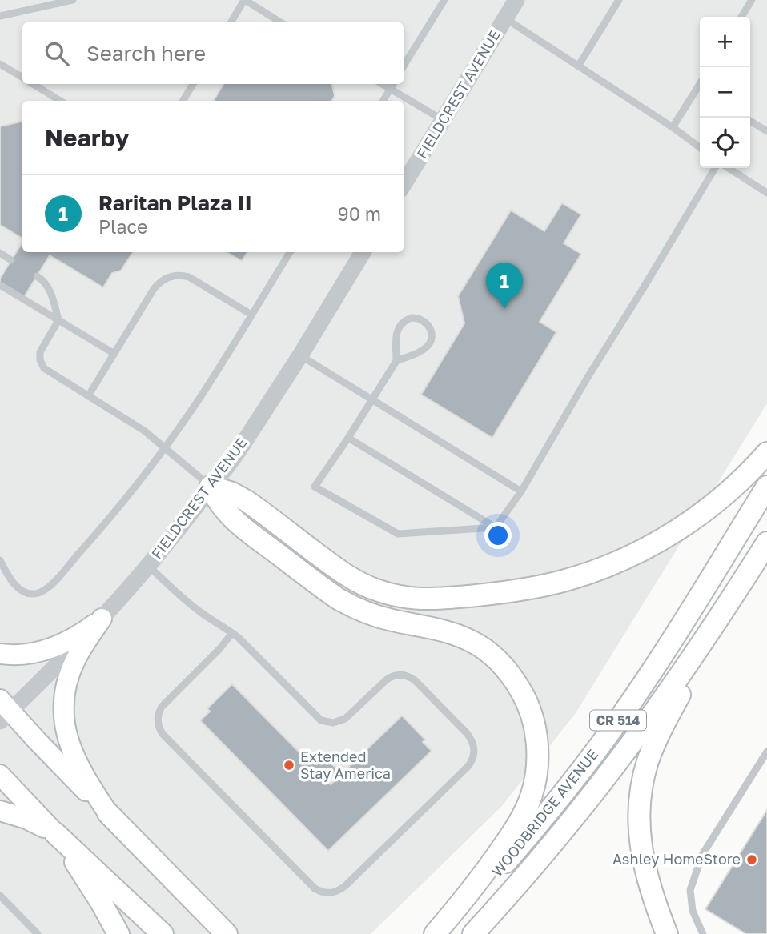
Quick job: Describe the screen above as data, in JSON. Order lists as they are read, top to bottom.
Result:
{
  "streets": {
    "main road": ["CR 514", "WOODBRIDGE AVENUE"],
    "street": ["FIELDCREST AVENUE"]
  },
  "places": ["Extended Stay America", "Ashley HomeStore"],
  "page": {
    "map_buttons": ["+", "−"],
    "search": "Search here",
    "heading": "Nearby",
    "list": [
      {
        "mark": "1",
        "name": "Raritan Plaza II",
        "note": "Place",
        "value": "90 m"
      }
    ],
    "pins": "1"
  }
}
